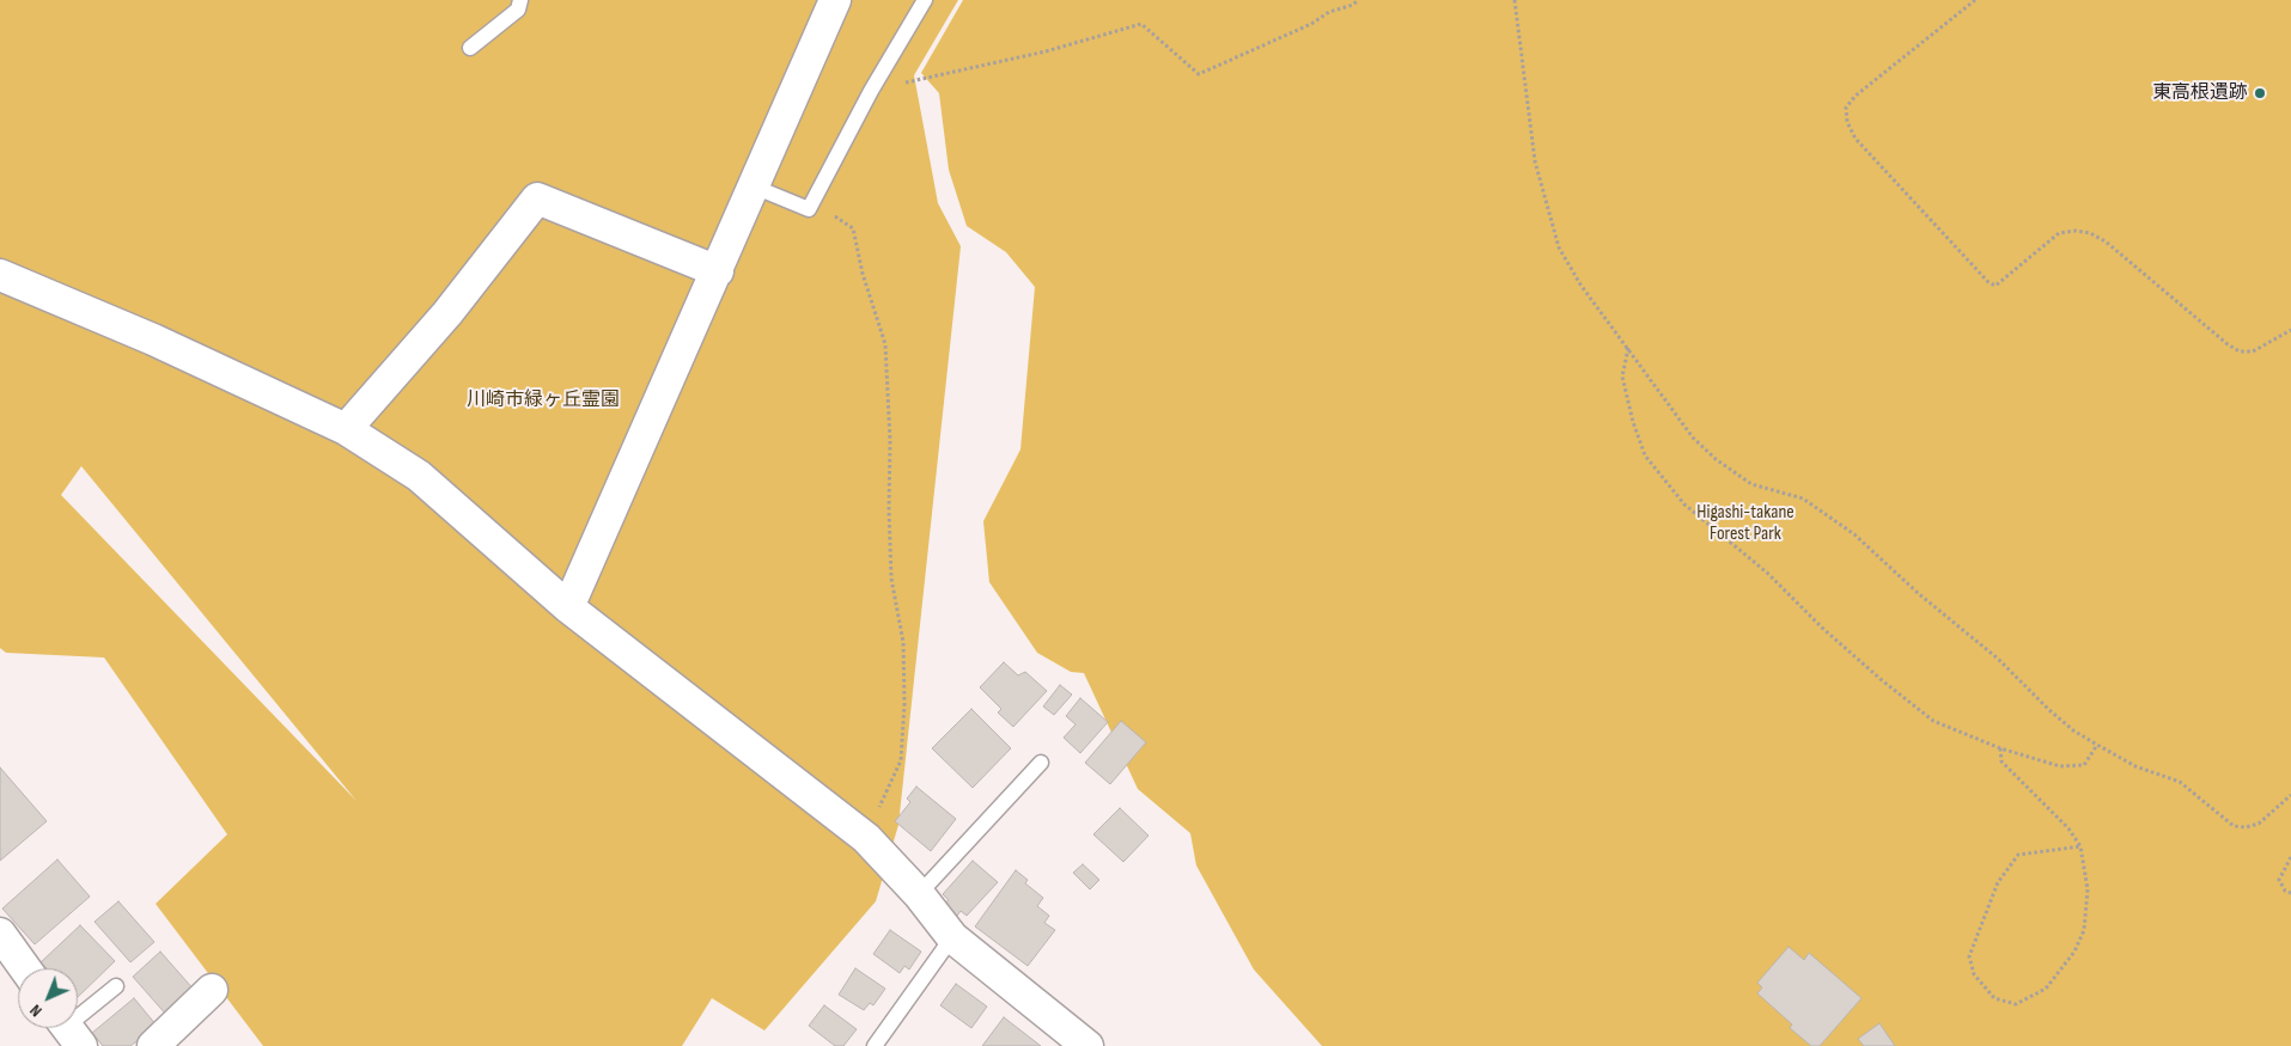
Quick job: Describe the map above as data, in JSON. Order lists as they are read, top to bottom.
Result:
{
  "parks": ["川崎市緑ヶ丘霊園", "Higashi-takane Forest Park"],
  "places": ["東高根遺跡"],
  "north": "bottom left"
}
